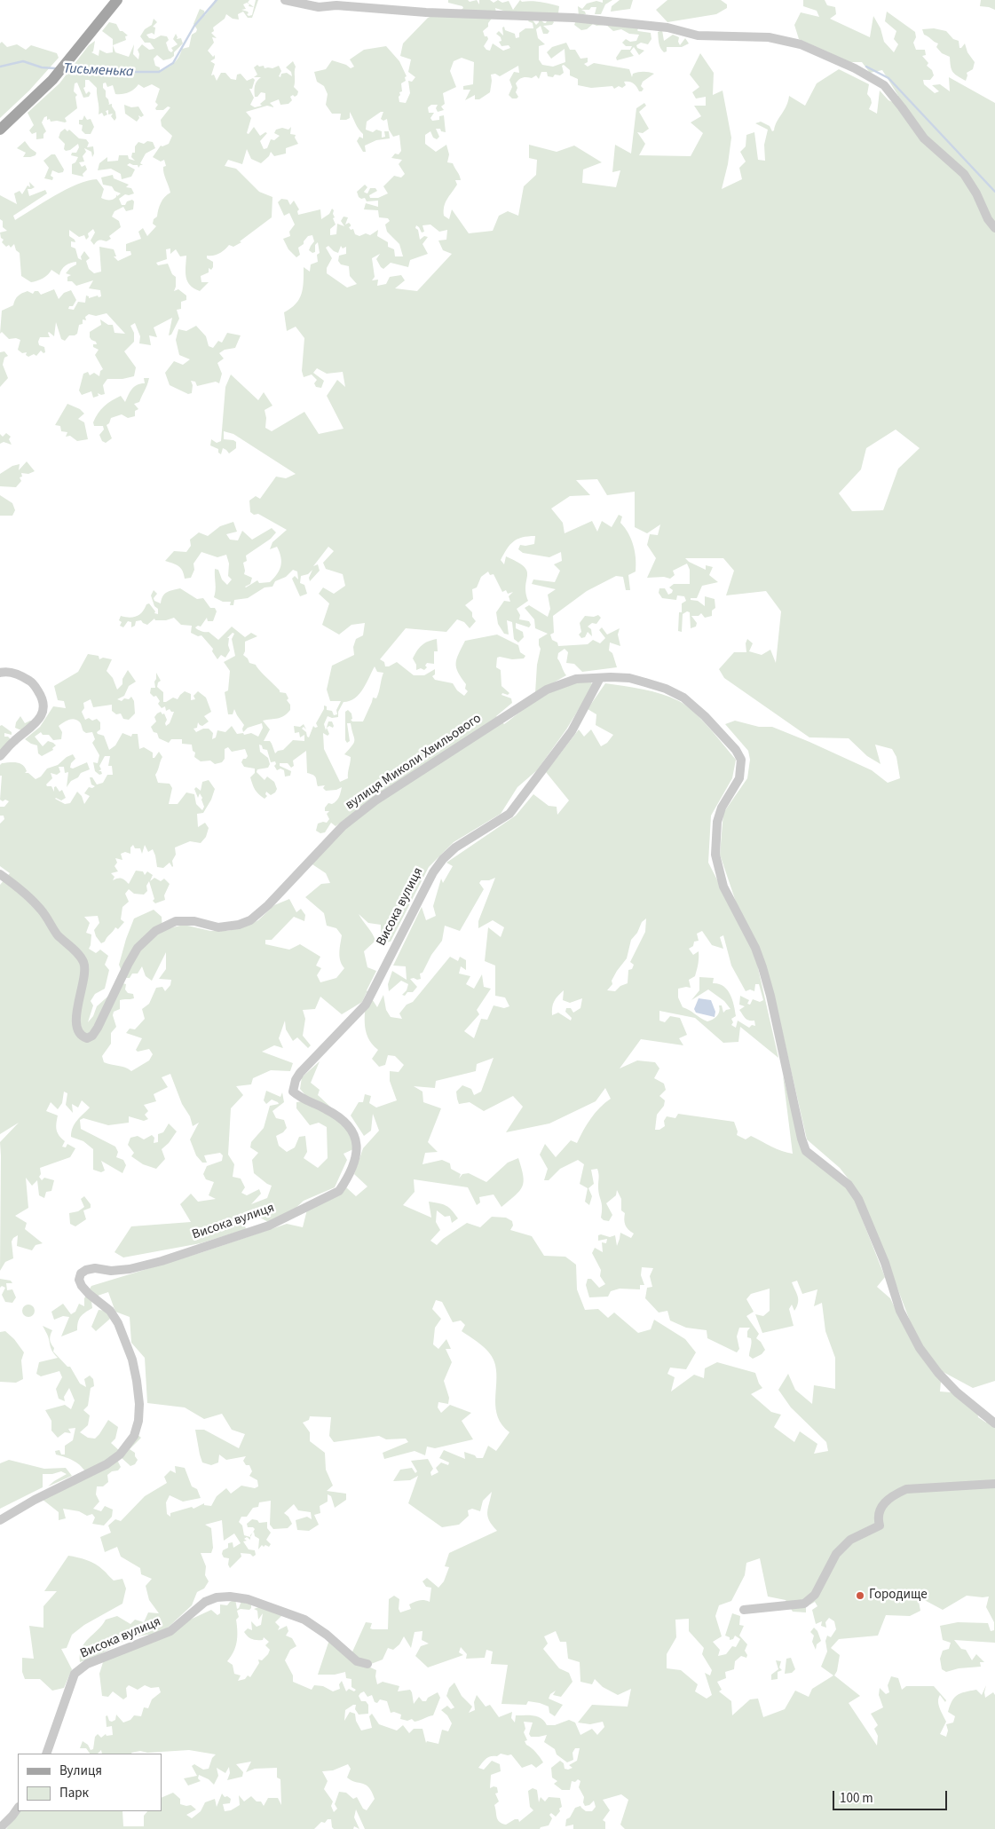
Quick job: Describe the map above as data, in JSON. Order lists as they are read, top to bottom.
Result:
{
  "streets": {
    "street": ["вулиця Миколи Хвильового", "Висока вулиця"]
  },
  "crossings": [
    ["вулиця Миколи Хвильового", "Висока вулиця"]
  ],
  "water": ["Тисьменька"],
  "places": ["Городище"],
  "legend": ["Вулиця", "Парк"],
  "scale_bar": "100 m"
}
